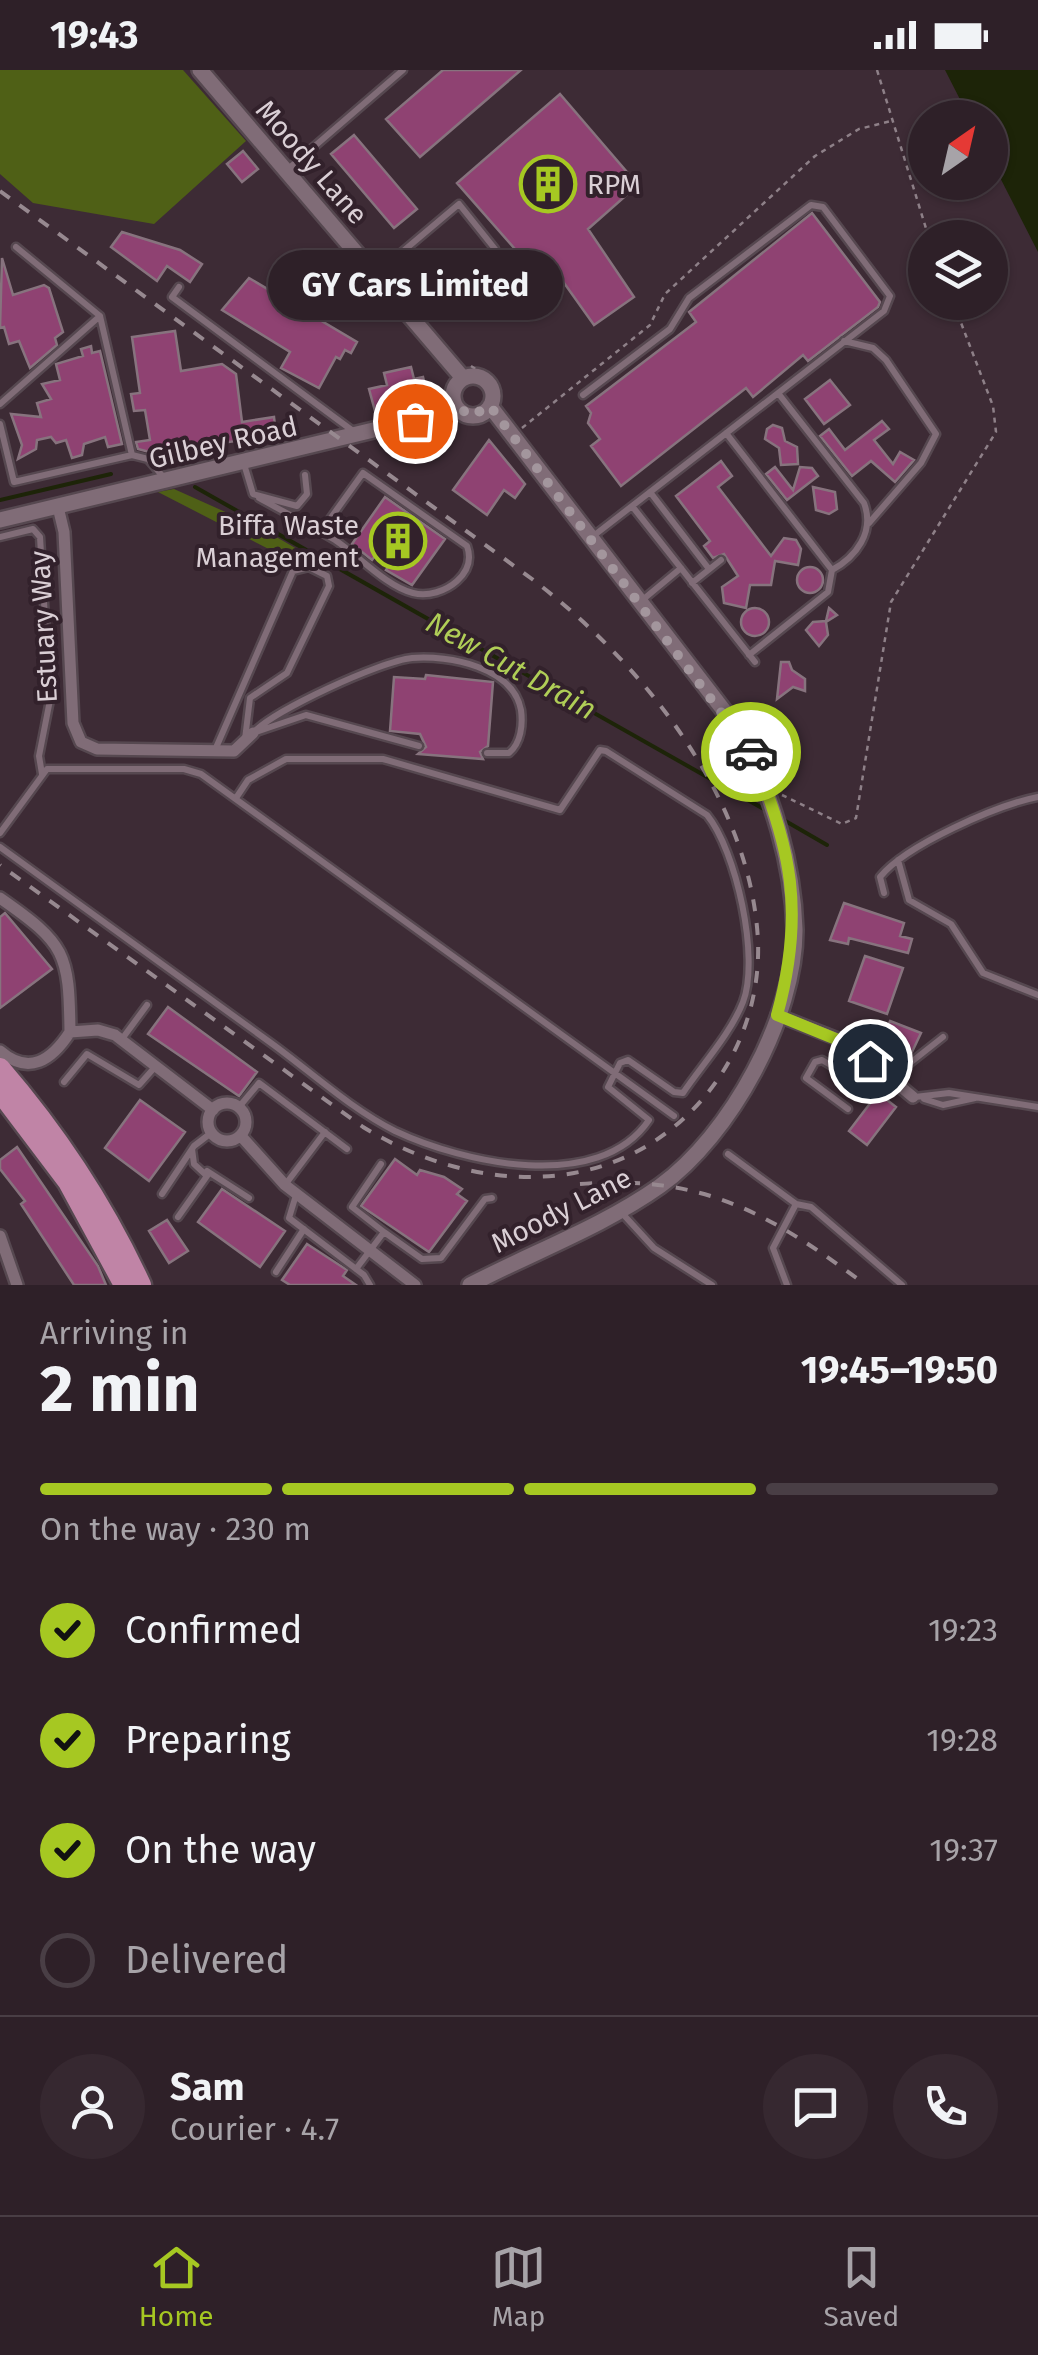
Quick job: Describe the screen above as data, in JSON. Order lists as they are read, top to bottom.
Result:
{
  "streets": {
    "street": ["Moody Lane", "Gilbey Road", "Estuary Way"]
  },
  "crossings": [
    ["Moody Lane", "Gilbey Road"],
    ["Gilbey Road", "Estuary Way"]
  ],
  "water": ["New Cut Drain"],
  "places": {
    "building": ["RPM", "Biffa Waste Management"],
    "other": ["GY Cars Limited"]
  },
  "north": "top right",
  "page": {
    "status": "19:43",
    "bubble": "GY Cars Limited",
    "heading": ["2 min", "Arriving in", "19:45–19:50"],
    "panel": ["Sam", "Courier · 4.7"],
    "bar": "On the way · 230 m",
    "list": [
      ["Confirmed", "19:23"],
      ["Preparing", "19:28"],
      ["On the way", "19:37"],
      "Delivered"
    ],
    "tabs": ["Home", "Map", "Saved"]
  }
}
